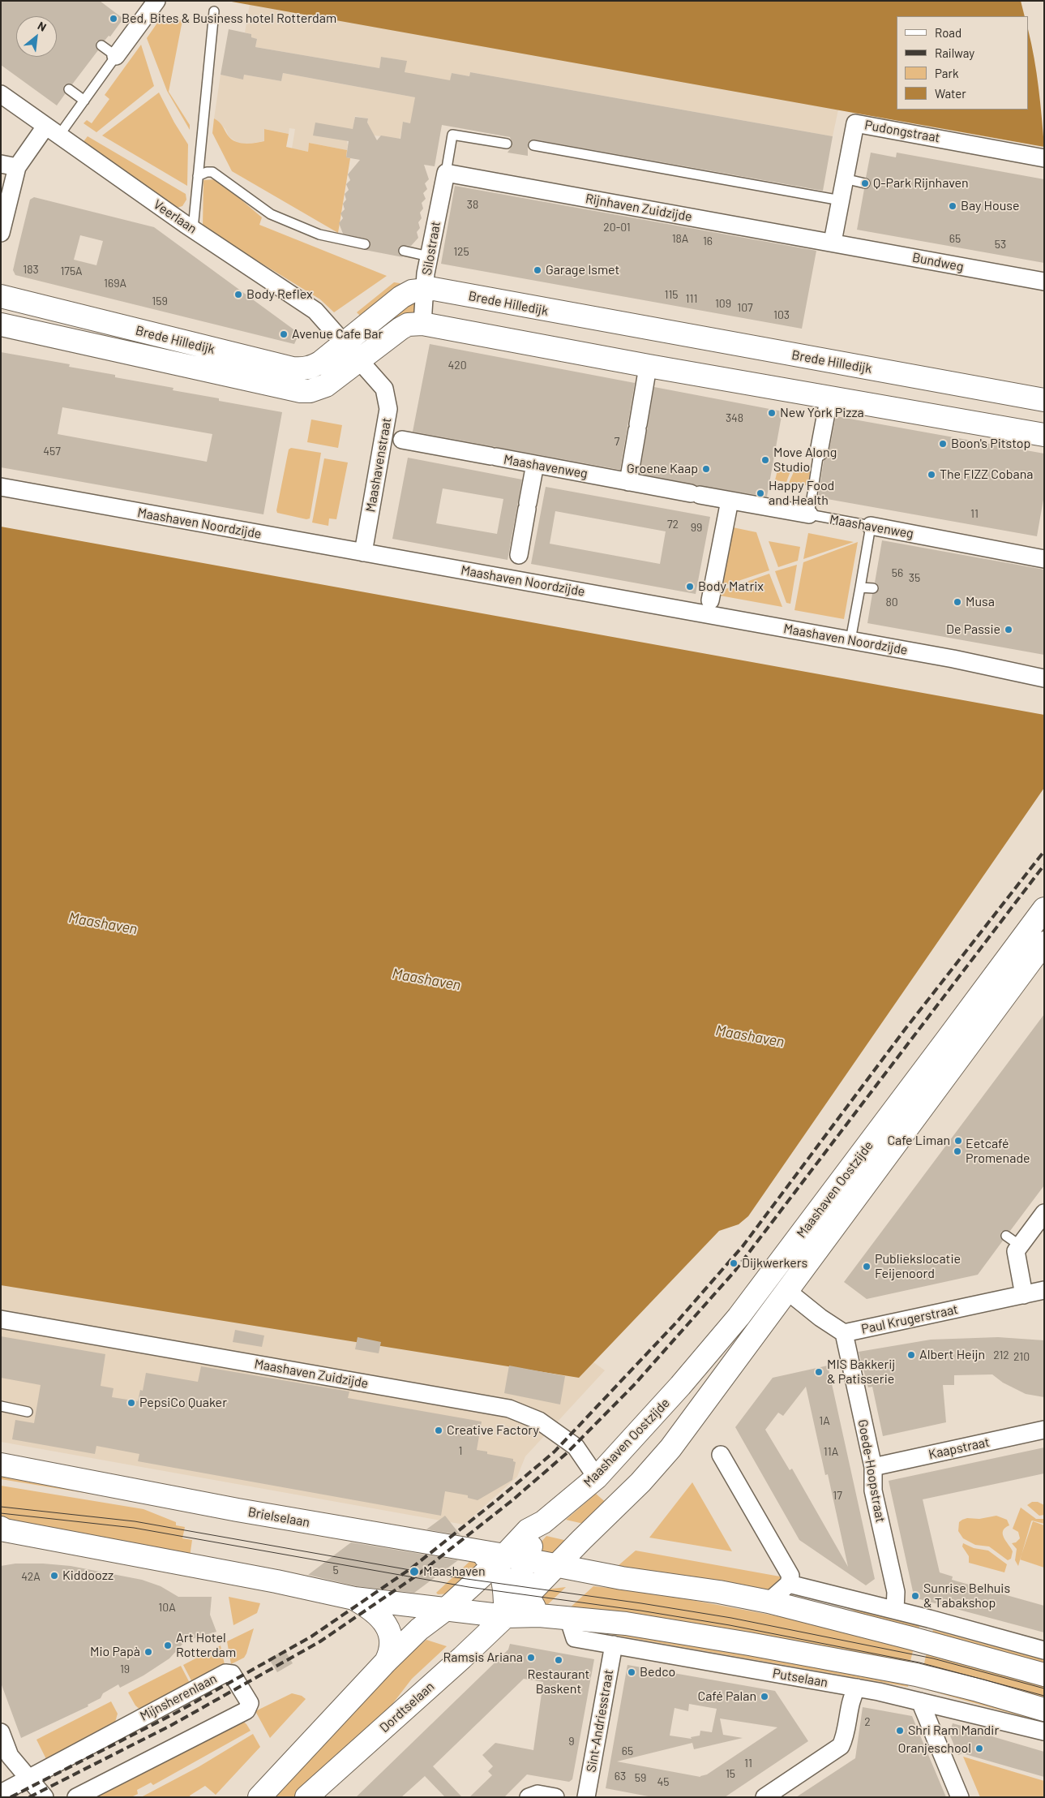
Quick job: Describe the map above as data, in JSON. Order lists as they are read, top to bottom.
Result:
{
  "streets": {
    "main road": [
      "Brede Hilledijk",
      "Maashaven Oostzijde",
      "Brielselaan",
      "Putselaan",
      "Dordtselaan"
    ],
    "street": [
      "Pudongstraat",
      "Rijnhaven Zuidzijde",
      "Veerlaan",
      "Silostraat",
      "Bundweg",
      "Maashavenstraat",
      "Maashavenweg",
      "Maashaven Noordzijde",
      "Paul Krugerstraat",
      "Maashaven Zuidzijde",
      "Kaapstraat",
      "Goede-Hoopstraat",
      "Mijnsherenlaan",
      "Sint-Andriesstraat"
    ]
  },
  "crossings": [
    ["Pudongstraat", "Rijnhaven Zuidzijde"],
    ["Pudongstraat", "Bundweg"],
    ["Rijnhaven Zuidzijde", "Silostraat"],
    ["Rijnhaven Zuidzijde", "Bundweg"],
    ["Veerlaan", "Brede Hilledijk"],
    ["Veerlaan", "Maashavenstraat"],
    ["Silostraat", "Brede Hilledijk"],
    ["Brede Hilledijk", "Maashavenstraat"],
    ["Maashavenstraat", "Maashaven Noordzijde"],
    ["Maashaven Oostzijde", "Paul Krugerstraat"],
    ["Maashaven Oostzijde", "Maashaven Zuidzijde"],
    ["Maashaven Oostzijde", "Brielselaan"],
    ["Maashaven Oostzijde", "Dordtselaan"],
    ["Paul Krugerstraat", "Goede-Hoopstraat"],
    ["Kaapstraat", "Goede-Hoopstraat"],
    ["Brielselaan", "Dordtselaan"],
    ["Putselaan", "Dordtselaan"],
    ["Putselaan", "Sint-Andriesstraat"]
  ],
  "water": ["Maashaven"],
  "places": [
    "Bed, Bites & Business hotel Rotterdam",
    "Q-Park Rijnhaven",
    "Bay House",
    "Garage Ismet",
    "Body Reflex",
    "Avenue Cafe Bar",
    "New York Pizza",
    "Boon's Pitstop",
    "Move Along Studio",
    "Groene Kaap",
    "The FIZZ Cobana",
    "Happy Food and Health",
    "Body Matrix",
    "Musa",
    "De Passie",
    "Cafe Liman",
    "Eetcafé Promenade",
    "Dijkwerkers",
    "Publiekslocatie Feijenoord",
    "Albert Heijn",
    "MIS Bakkerij & Patisserie",
    "PepsiCo Quaker",
    "Creative Factory",
    "Maashaven",
    "Kiddoozz",
    "Sunrise Belhuis & Tabakshop",
    "Art Hotel Rotterdam",
    "Mio Papà",
    "Ramsis Ariana",
    "Restaurant Baskent",
    "Bedco",
    "Café Palan",
    "Shri Ram Mandir",
    "Oranjeschool"
  ],
  "house_numbers": [
    "38",
    "20-01",
    "18A",
    "65",
    "16",
    "53",
    "125",
    "183",
    "175A",
    "169A",
    "115",
    "111",
    "159",
    "109",
    "107",
    "103",
    "420",
    "348",
    "7",
    "457",
    "11",
    "72",
    "99",
    "56",
    "35",
    "80",
    "212",
    "210",
    "1A",
    "1",
    "11A",
    "17",
    "5",
    "42A",
    "10A",
    "19",
    "2",
    "9",
    "65",
    "11",
    "15",
    "63",
    "59",
    "45"
  ],
  "legend": [
    "Road",
    "Railway",
    "Park",
    "Water"
  ],
  "north": "top right"
}
